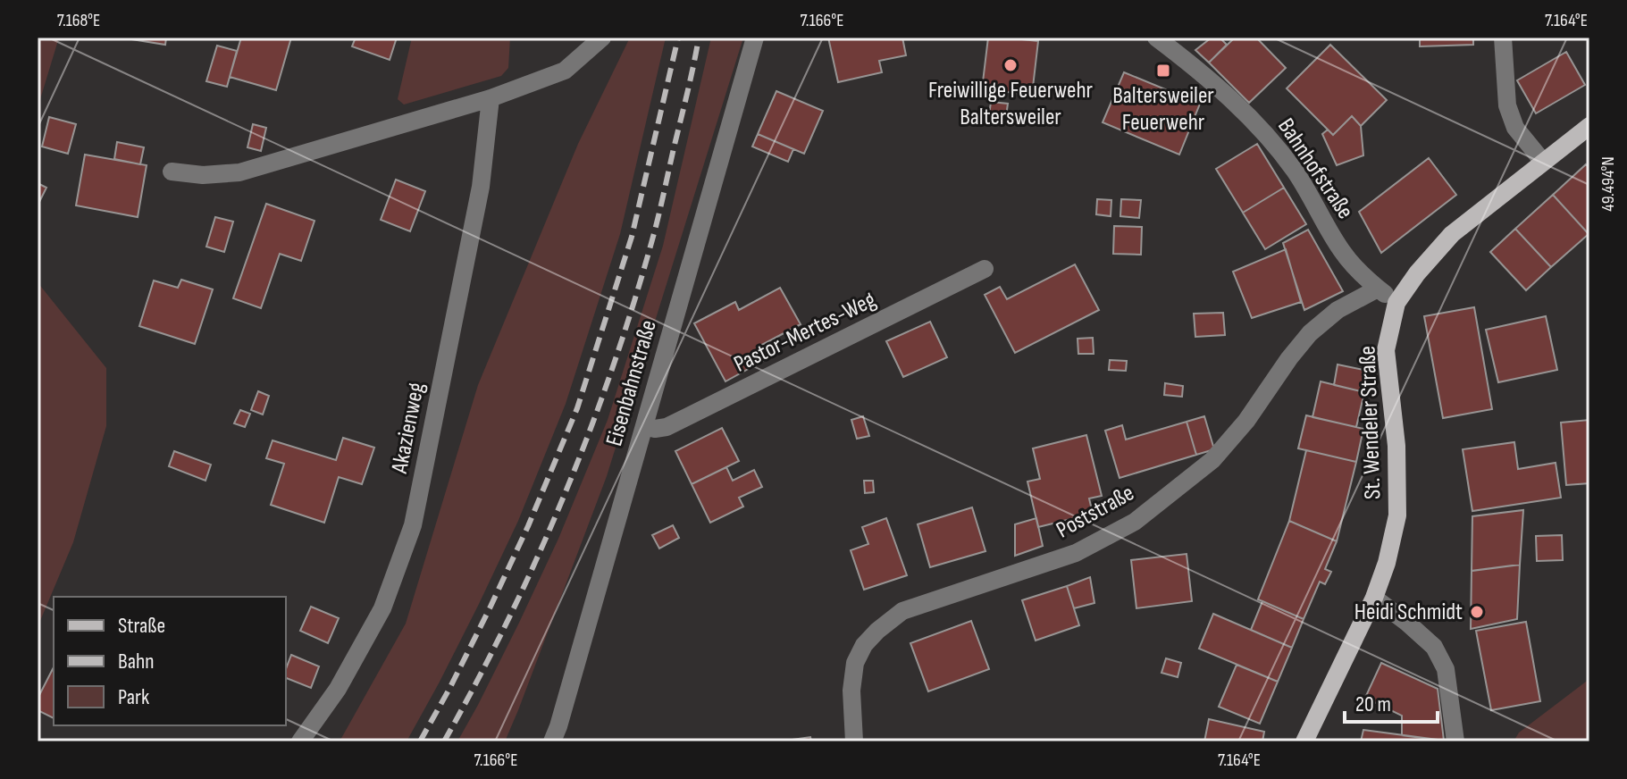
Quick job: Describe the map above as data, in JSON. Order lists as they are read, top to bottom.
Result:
{
  "streets": {
    "main road": ["St. Wendeler Straße"],
    "street": [
      "Bahnhofstraße",
      "Pastor-Mertes-Weg",
      "Eisenbahnstraße",
      "Akazienweg",
      "Poststraße"
    ]
  },
  "crossings": [
    ["Bahnhofstraße", "St. Wendeler Straße"],
    ["Bahnhofstraße", "Poststraße"],
    ["Pastor-Mertes-Weg", "Eisenbahnstraße"]
  ],
  "places": {
    "other": ["Freiwillige Feuerwehr Baltersweiler", "Heidi Schmidt"],
    "transit": ["Baltersweiler Feuerwehr"]
  },
  "legend": ["Straße", "Bahn", "Park"],
  "scale_bar": "20 m",
  "coordinates": [
    "7.168°E",
    "7.166°E",
    "7.164°E",
    "49.494°N"
  ]
}
